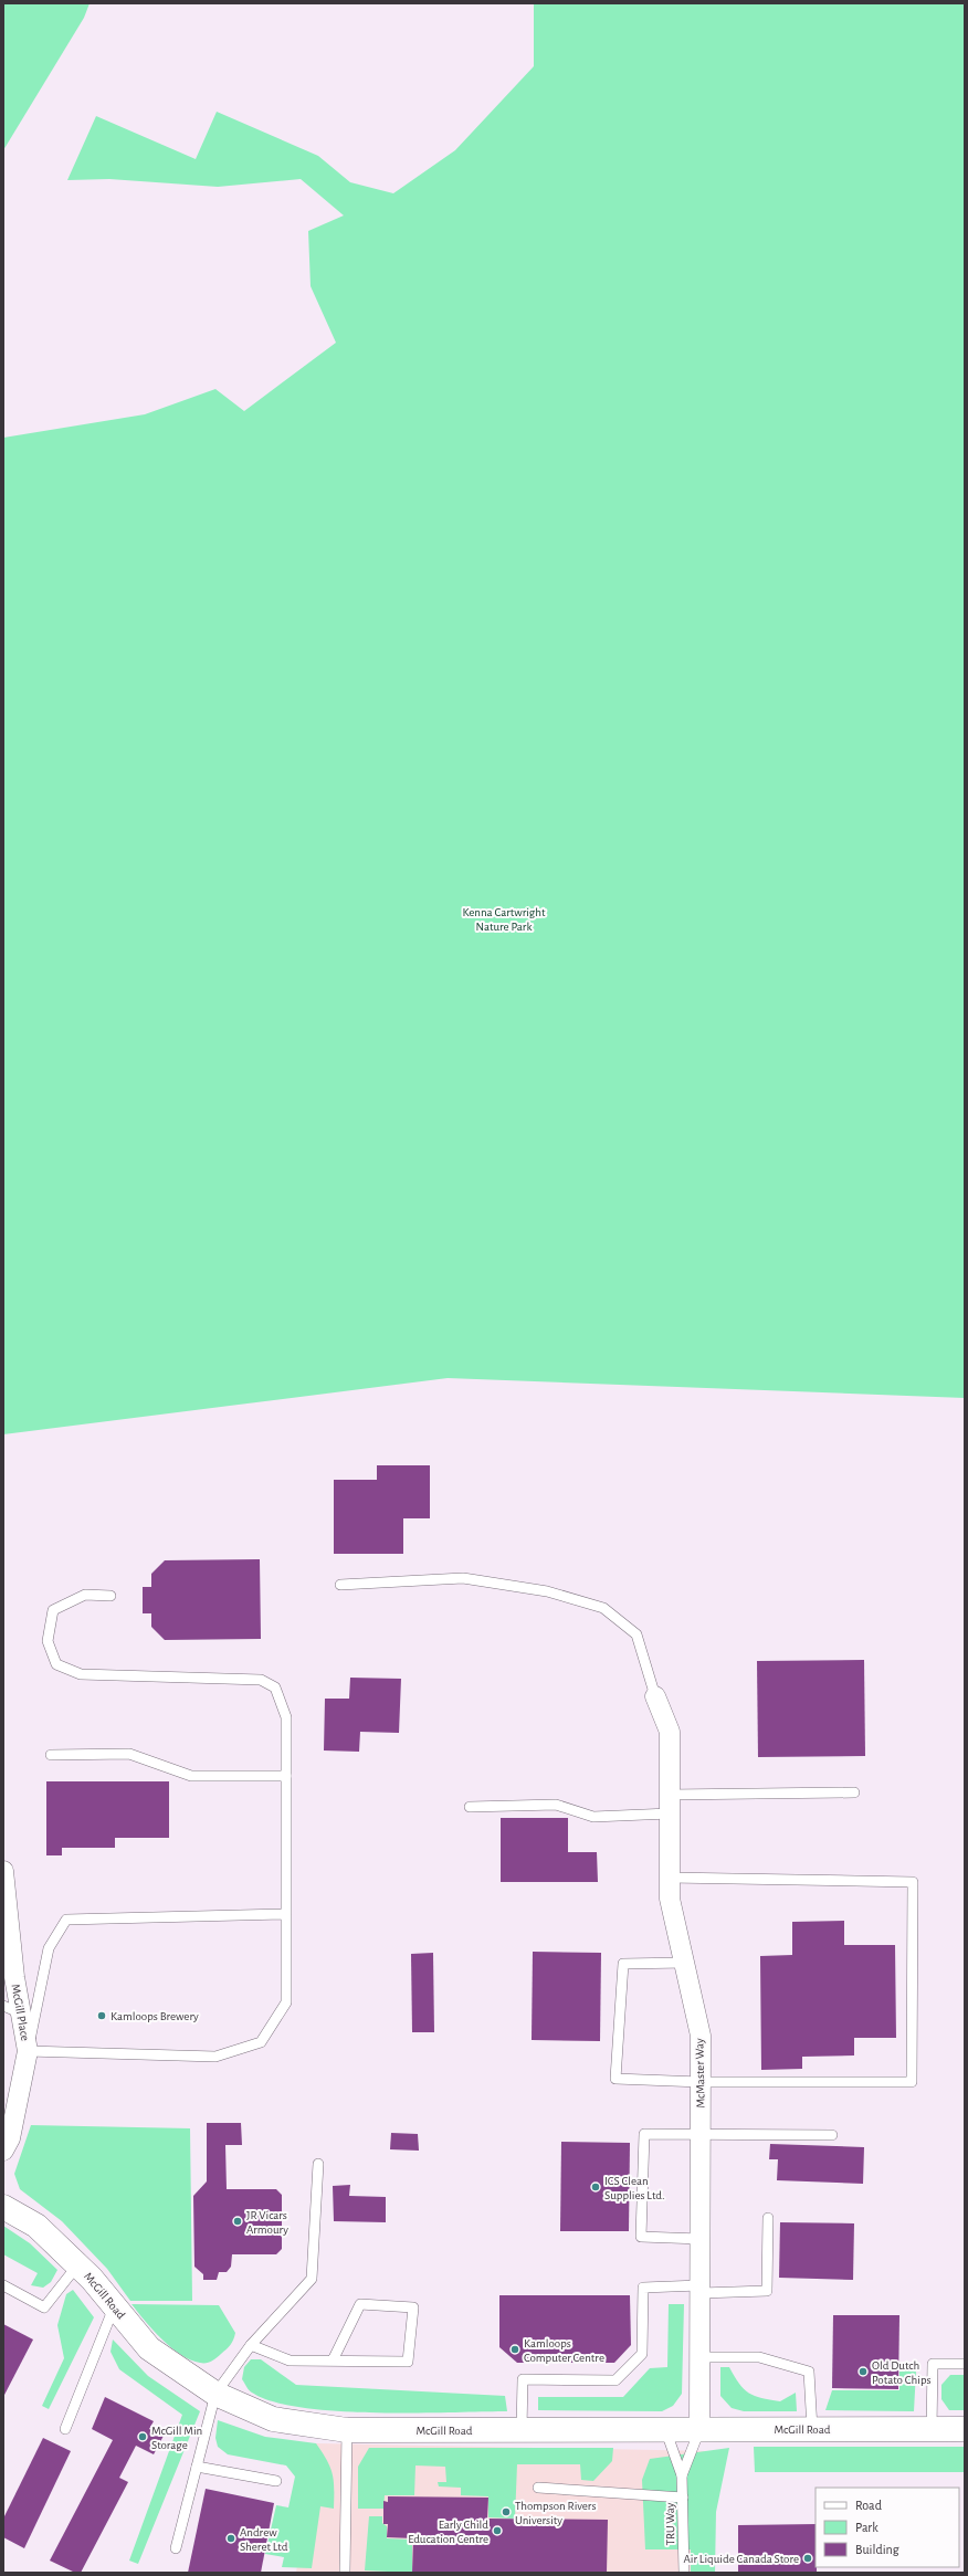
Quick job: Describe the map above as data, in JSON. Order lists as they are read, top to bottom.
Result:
{
  "streets": {
    "street": ["McGill Place", "McMaster Way", "McGill Road"],
    "lane": ["TRU Way"]
  },
  "crossings": [
    ["McMaster Way", "McGill Road"]
  ],
  "parks": ["Kenna Cartwright Nature Park"],
  "places": [
    "Kamloops Brewery",
    "ICS Clean Supplies Ltd.",
    "JR Vicars Armoury",
    "Kamloops Computer Centre",
    "Old Dutch Potato Chips",
    "McGill Min Storage",
    "Thompson Rivers University",
    "Early Child Education Centre",
    "Andrew Sheret Ltd",
    "Air Liquide Canada Store"
  ],
  "legend": ["Road", "Park", "Building"]
}
